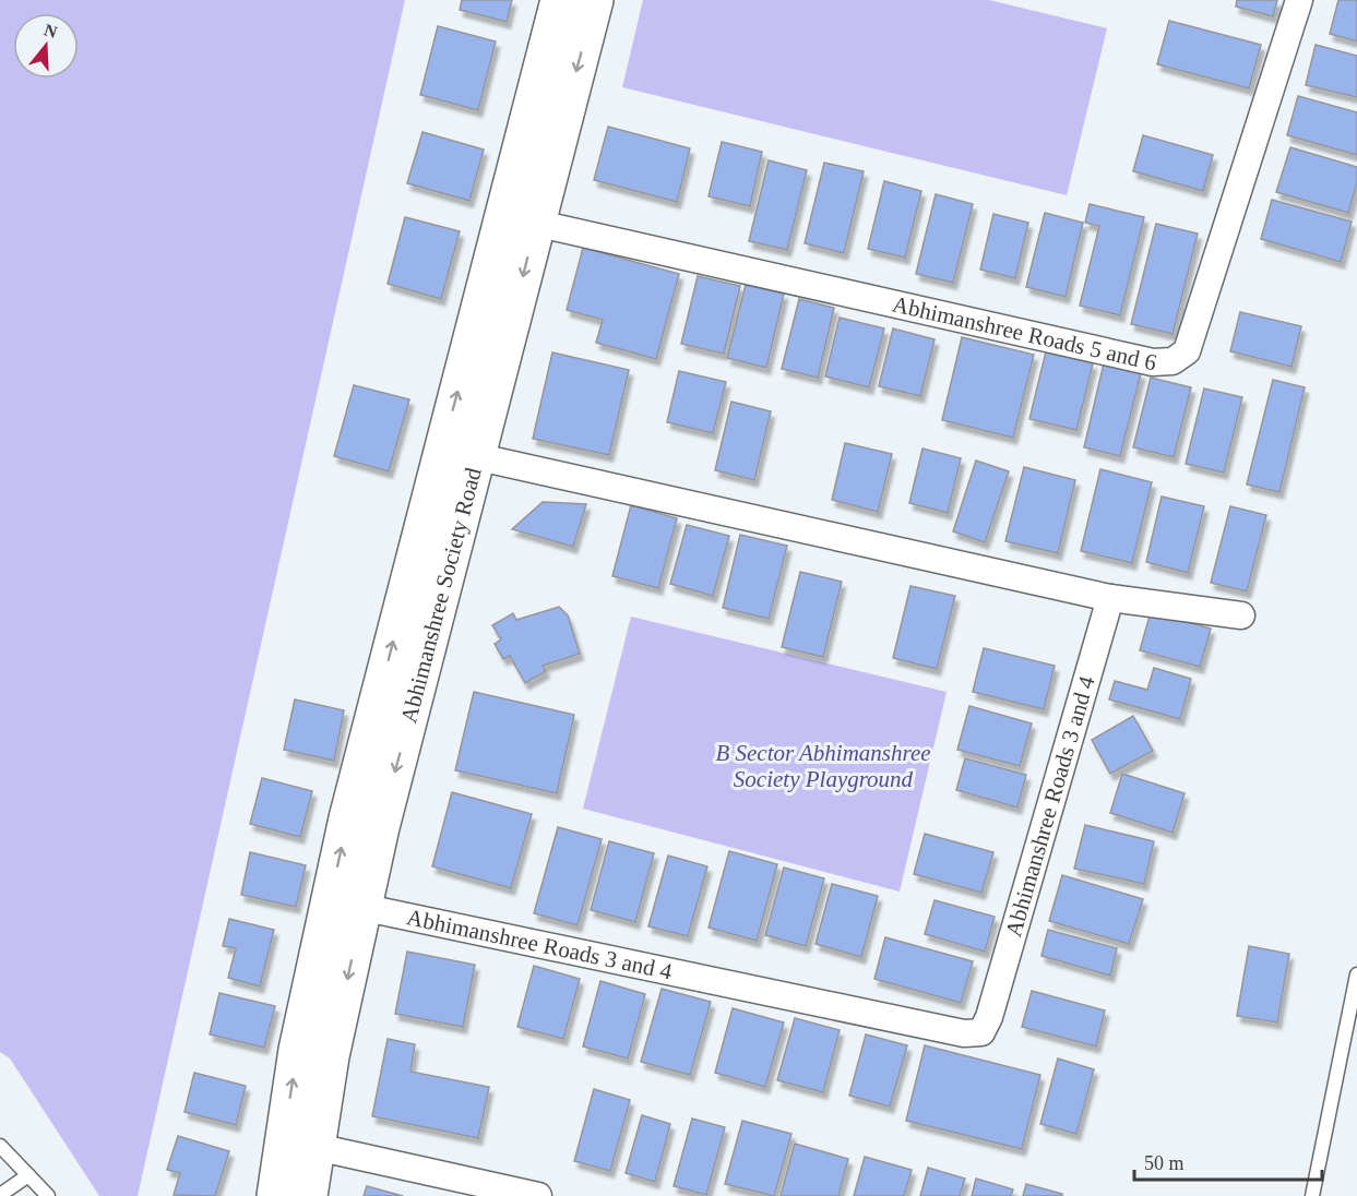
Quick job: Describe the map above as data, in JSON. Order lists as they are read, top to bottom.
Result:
{
  "streets": {
    "street": ["Abhimanshree Roads 5 and 6", "Abhimanshree Society Road", "Abhimanshree Roads 3 and 4"]
  },
  "crossings": [
    ["Abhimanshree Roads 5 and 6", "Abhimanshree Society Road"],
    ["Abhimanshree Society Road", "Abhimanshree Roads 3 and 4"]
  ],
  "parks": ["B Sector Abhimanshree Society Playground"],
  "scale_bar": "50 m",
  "north": "top"
}
